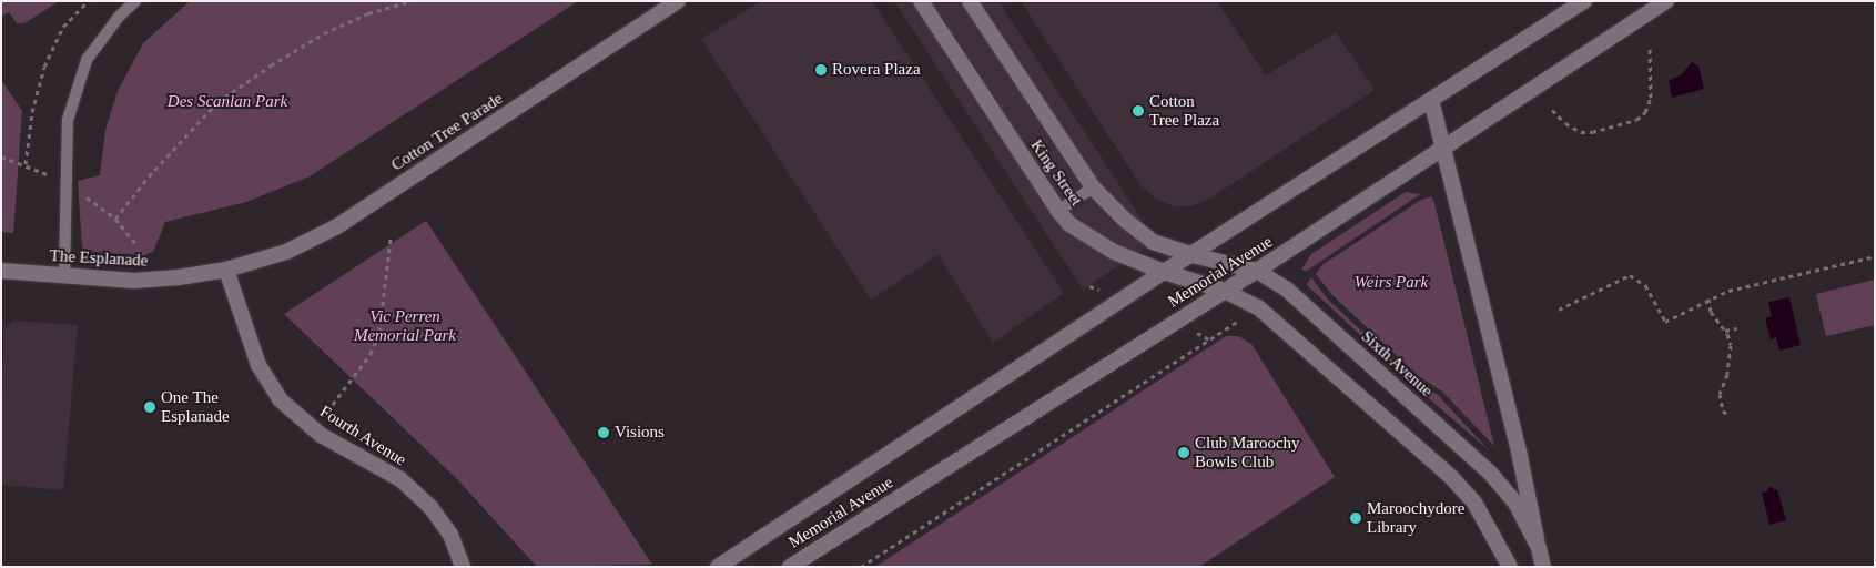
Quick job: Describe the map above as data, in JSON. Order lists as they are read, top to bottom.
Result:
{
  "streets": {
    "street": [
      "Cotton Tree Parade",
      "King Street",
      "The Esplanade",
      "Memorial Avenue",
      "Sixth Avenue",
      "Fourth Avenue"
    ]
  },
  "crossings": [
    ["Cotton Tree Parade", "The Esplanade"],
    ["Cotton Tree Parade", "Fourth Avenue"],
    ["King Street", "Memorial Avenue"],
    ["King Street", "Sixth Avenue"],
    ["The Esplanade", "Fourth Avenue"],
    ["Memorial Avenue", "Sixth Avenue"]
  ],
  "parks": ["Des Scanlan Park", "Weirs Park", "Vic Perren Memorial Park"],
  "places": [
    "Rovera Plaza",
    "Cotton Tree Plaza",
    "One The Esplanade",
    "Visions",
    "Club Maroochy Bowls Club",
    "Maroochydore Library"
  ]
}
